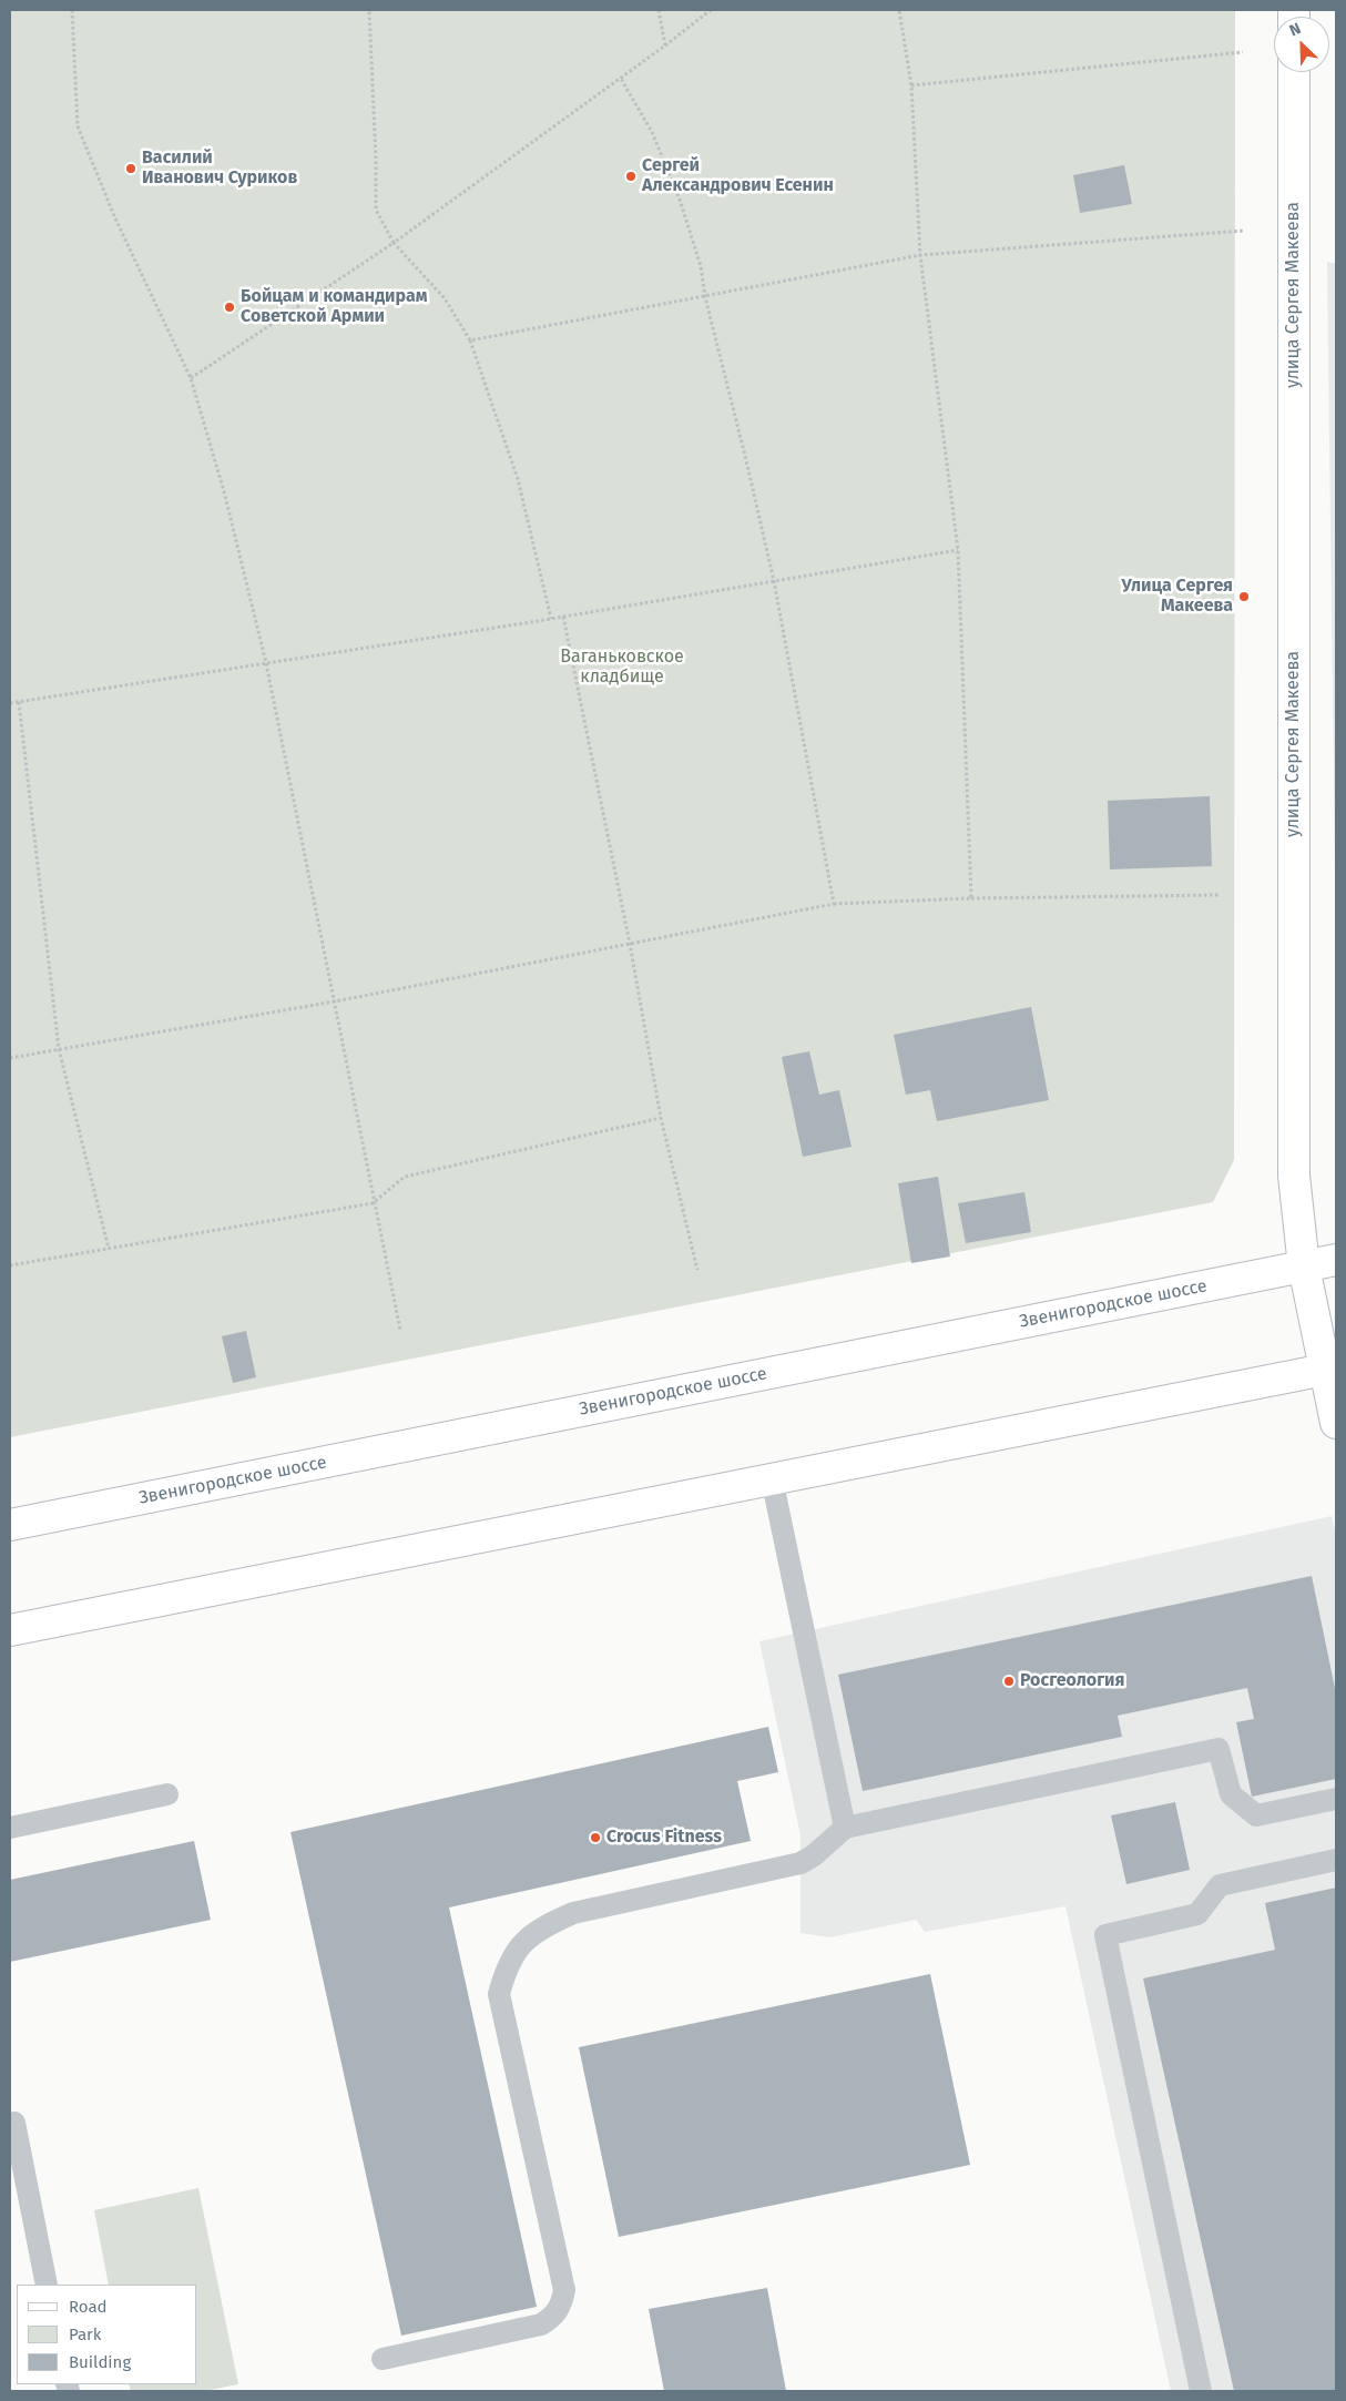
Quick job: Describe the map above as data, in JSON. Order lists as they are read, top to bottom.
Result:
{
  "streets": {
    "main road": ["улица Сергея Макеева", "Звенигородское шоссе"]
  },
  "crossings": [
    ["улица Сергея Макеева", "Звенигородское шоссе"]
  ],
  "parks": ["Ваганьковское кладбище"],
  "places": [
    "Василий Иванович Суриков",
    "Сергей Александрович Есенин",
    "Бойцам и командирам Советской Армии",
    "Улица Сергея Макеева",
    "Росгеология",
    "Crocus Fitness"
  ],
  "legend": ["Road", "Park", "Building"],
  "north": "top left"
}
